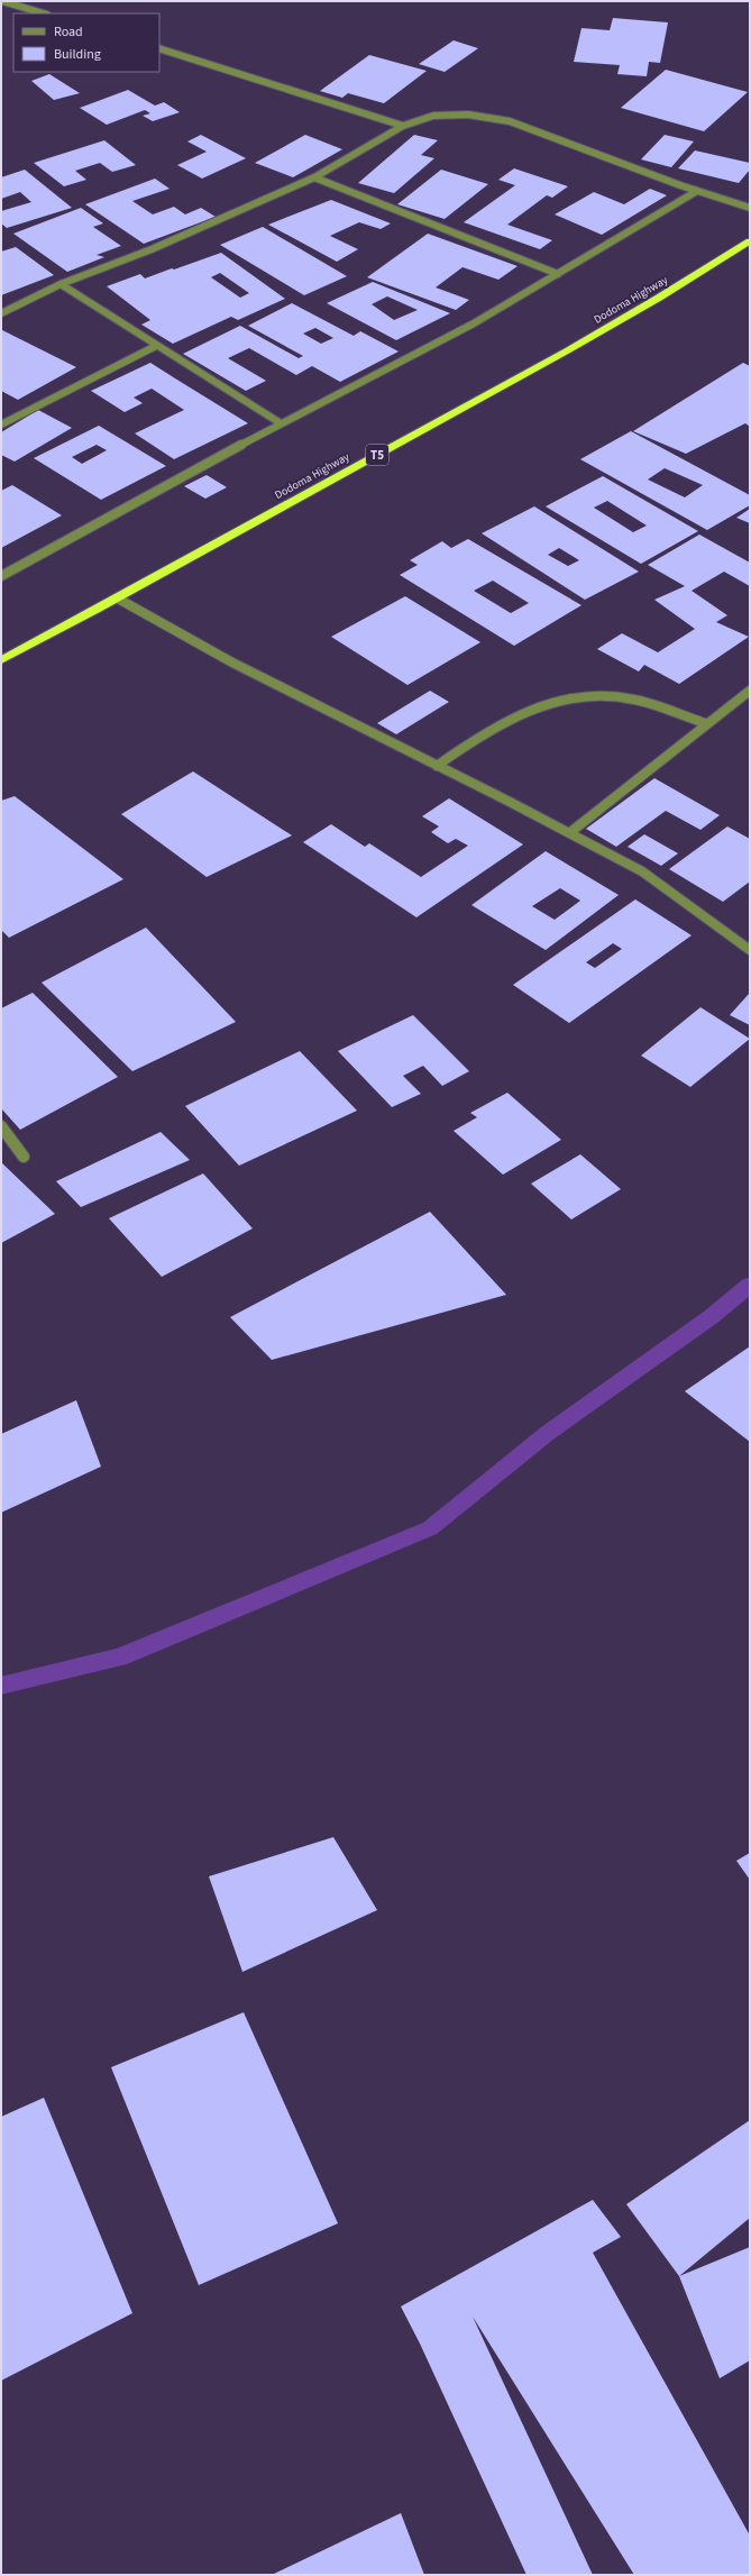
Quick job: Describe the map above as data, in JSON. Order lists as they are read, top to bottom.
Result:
{
  "streets": {
    "highway": ["Dodoma Highway", "T5"]
  },
  "legend": ["Road", "Building"]
}
